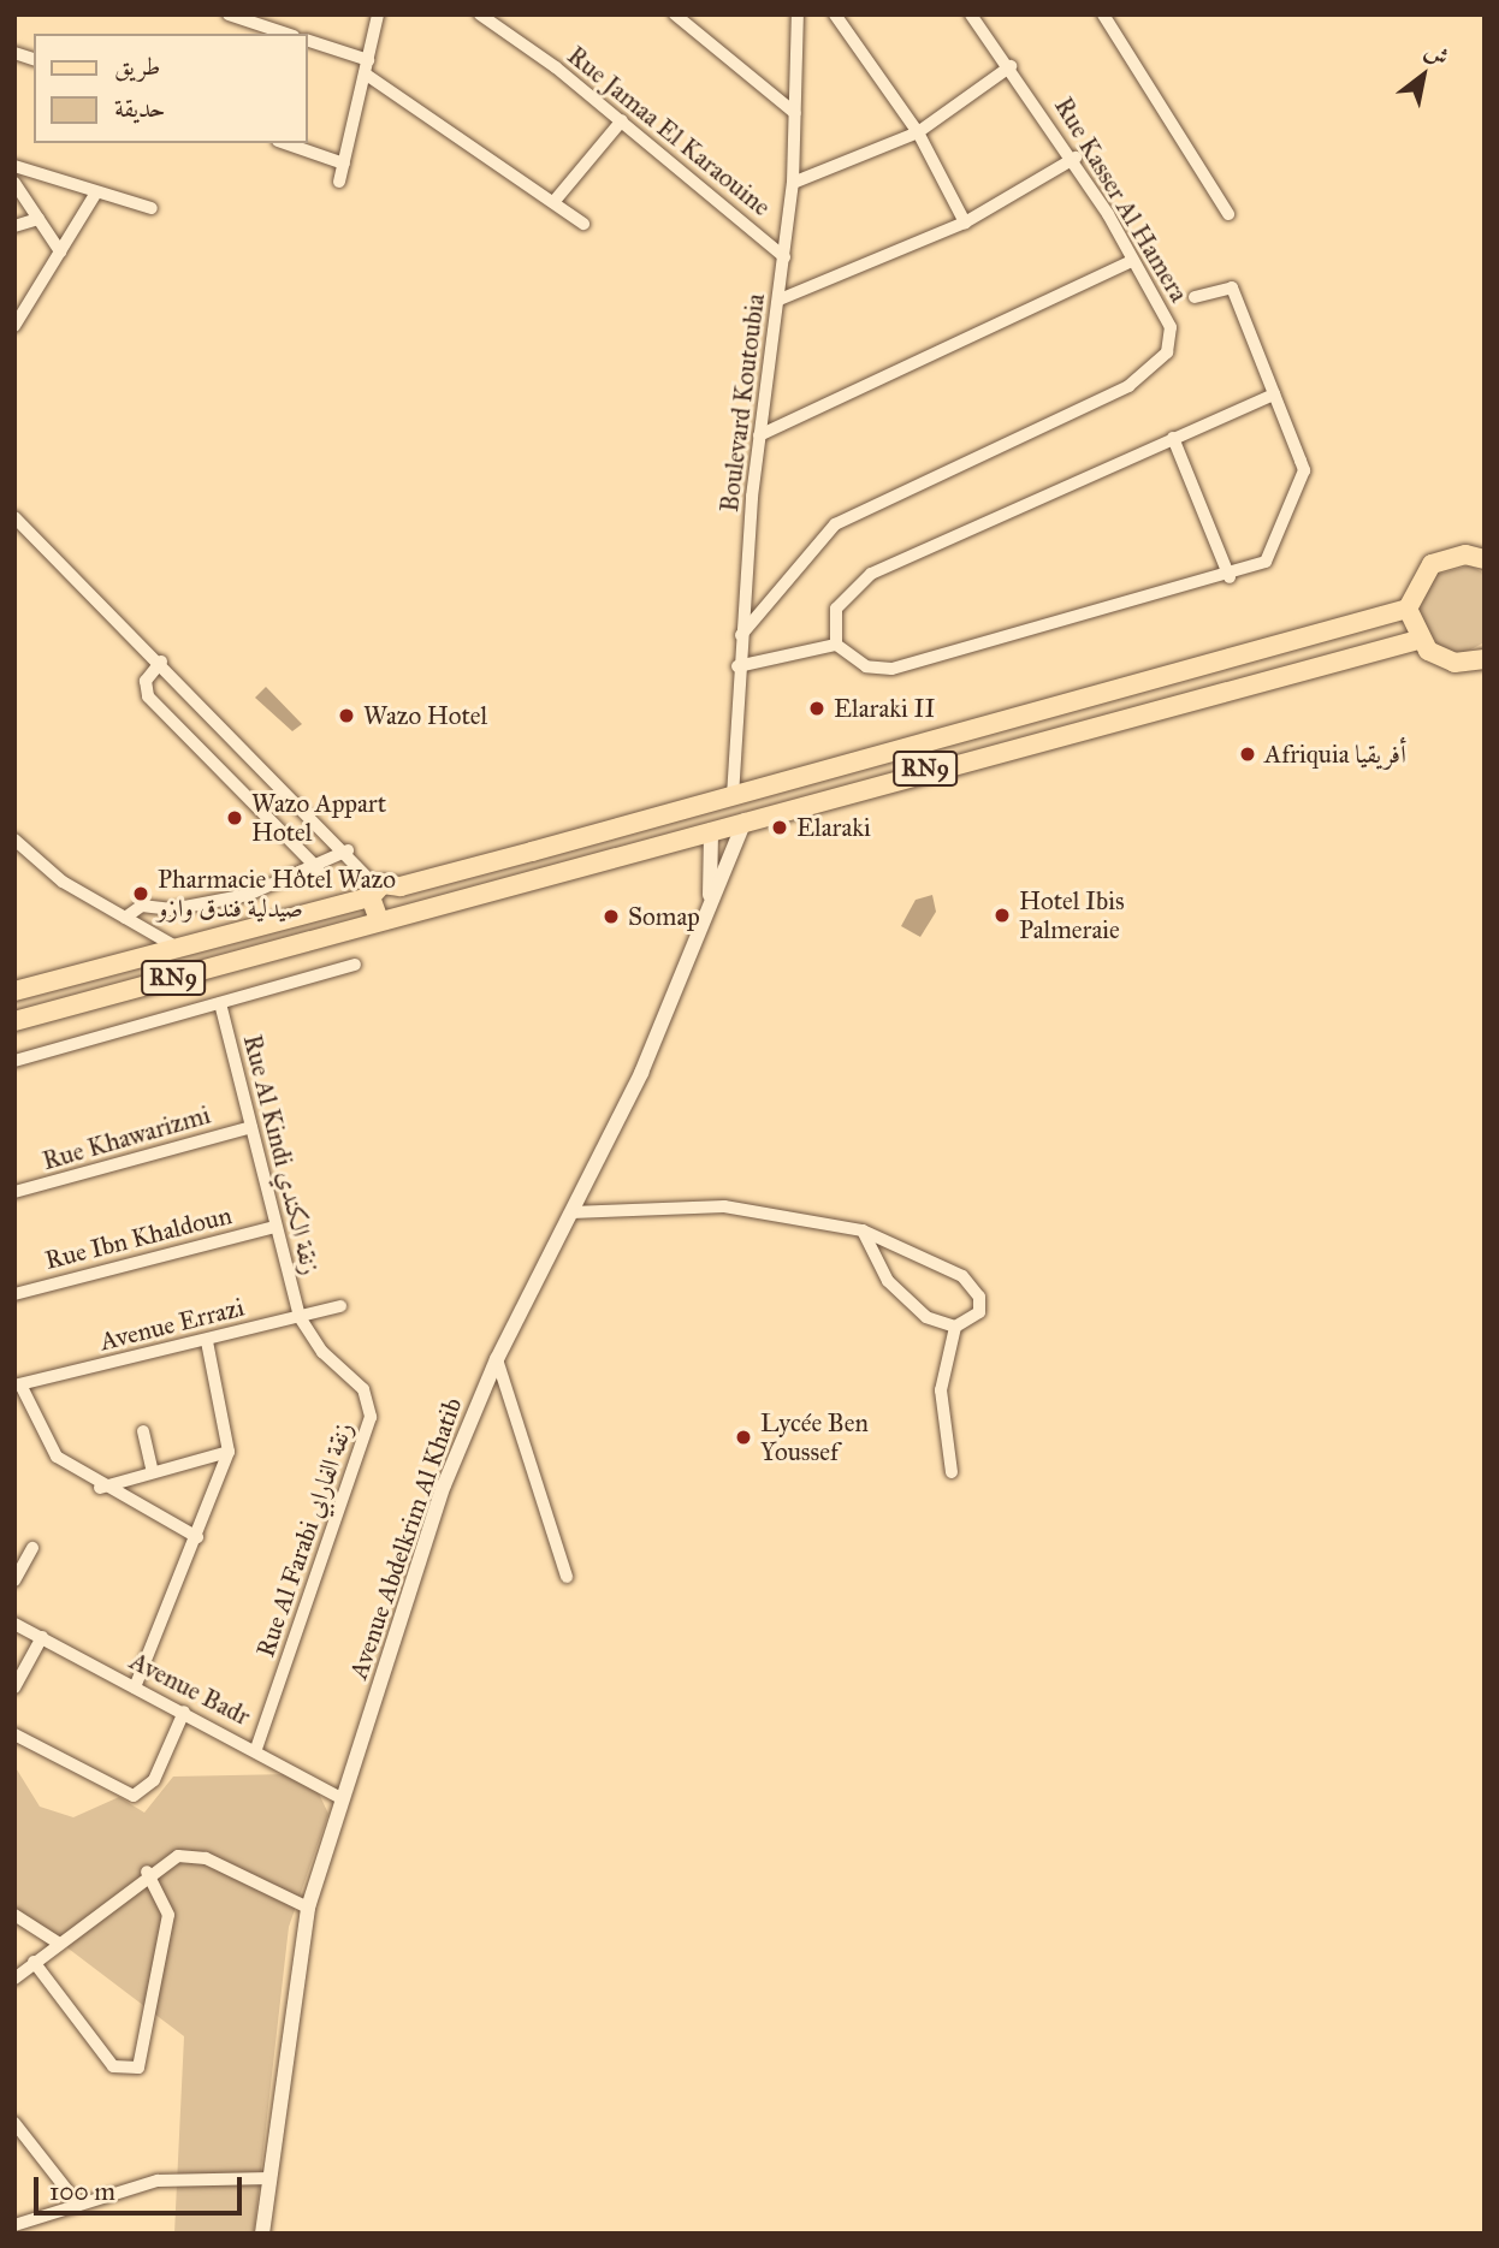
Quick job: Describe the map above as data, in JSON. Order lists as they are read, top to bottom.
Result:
{
  "streets": {
    "main road": ["RN9"],
    "street": [
      "Rue Jamaa El Karaouine",
      "Rue Kasser Al Hamera",
      "Boulevard Koutoubia",
      "Rue Khawarizmi",
      "Rue Al Kindi زنقة الكندي",
      "Rue Ibn Khaldoun",
      "Avenue Errazi",
      "Avenue Abdelkrim Al Khatib",
      "Rue Al Farabi زنقة الفارابي",
      "Avenue Badr"
    ]
  },
  "crossings": [
    ["Rue Jamaa El Karaouine", "Boulevard Koutoubia"],
    ["Rue Kasser Al Hamera", "Boulevard Koutoubia"],
    ["Boulevard Koutoubia", "RN9"],
    ["RN9", "Avenue Abdelkrim Al Khatib"],
    ["Rue Khawarizmi", "Rue Al Kindi زنقة الكندي"],
    ["Rue Al Kindi زنقة الكندي", "Rue Ibn Khaldoun"],
    ["Rue Al Kindi زنقة الكندي", "Avenue Errazi"],
    ["Rue Al Kindi زنقة الكندي", "Rue Al Farabi زنقة الفارابي"],
    ["Avenue Errazi", "Rue Al Farabi زنقة الفارابي"],
    ["Avenue Abdelkrim Al Khatib", "Avenue Badr"],
    ["Rue Al Farabi زنقة الفارابي", "Avenue Badr"]
  ],
  "places": [
    "Elaraki II",
    "Wazo Hotel",
    "Afriquia أفريقيا",
    "Wazo Appart Hotel",
    "Elaraki",
    "Pharmacie Hôtel Wazo صيدلية فندق وازو",
    "Hotel Ibis Palmeraie",
    "Somap",
    "Lycée Ben Youssef"
  ],
  "legend": ["طريق", "حديقة"],
  "scale_bar": "100 m",
  "north": "top right"
}
